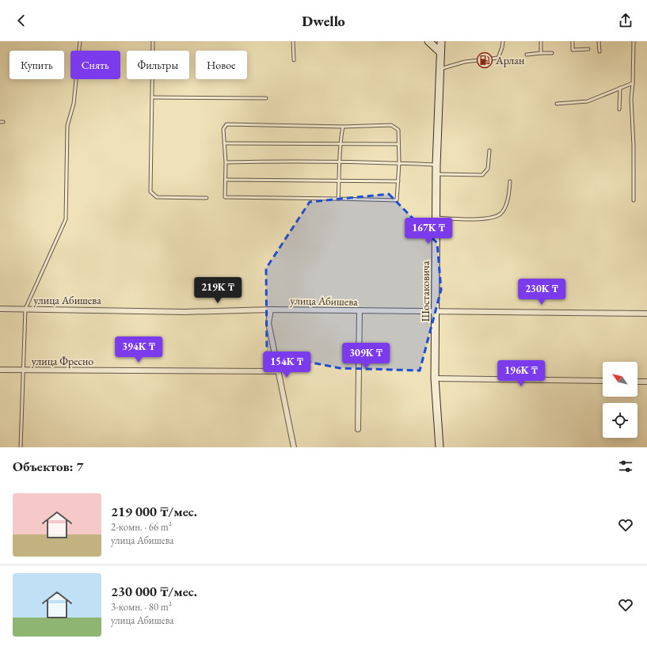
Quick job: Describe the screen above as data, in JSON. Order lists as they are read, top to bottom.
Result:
{
  "streets": {
    "street": ["Шостаковича", "улица Абишева", "улица Фресно"]
  },
  "crossings": [
    ["Шостаковича", "улица Абишева"]
  ],
  "places": {
    "fuel station": ["Арлан"]
  },
  "north": "top left",
  "page": {
    "header": "Dwello",
    "chip": [
      "Купить",
      "Снять",
      "Фильтры",
      "Новое"
    ],
    "price": [
      "167K ₸",
      "219K ₸",
      "230K ₸",
      "394K ₸",
      "309K ₸",
      "154K ₸",
      "196K ₸"
    ],
    "heading": "Объектов: 7",
    "list": [
      {
        "name": "219 000 ₸/мес.",
        "note": "2-комн. · 66 m² · улица Абишева"
      },
      {
        "name": "230 000 ₸/мес.",
        "note": "3-комн. · 80 m² · улица Абишева"
      }
    ]
  }
}
